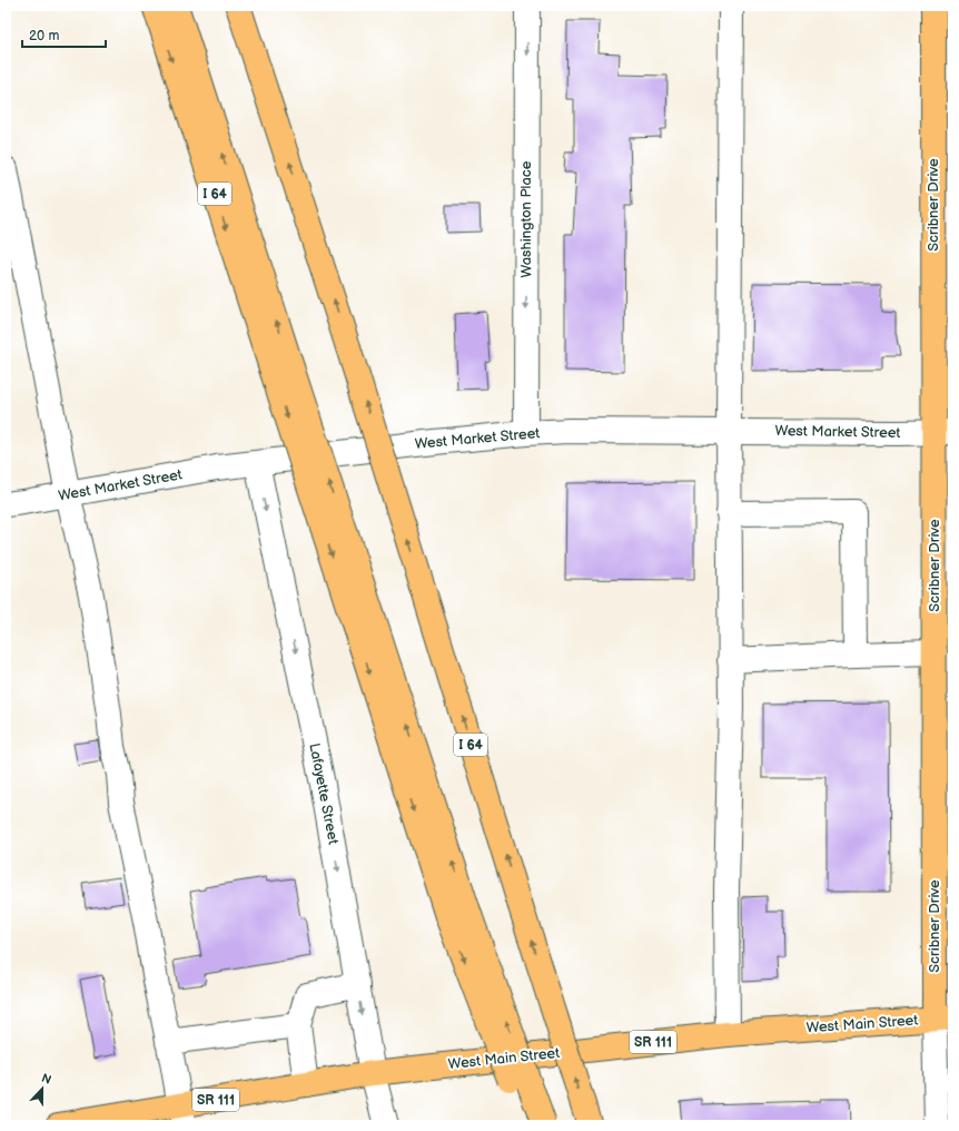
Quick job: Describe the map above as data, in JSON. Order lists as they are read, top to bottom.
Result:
{
  "streets": {
    "main road": [
      "I 64",
      "Scribner Drive",
      "West Main Street",
      "SR 111"
    ],
    "street": ["Washington Place", "West Market Street", "Lafayette Street"]
  },
  "crossings": [
    ["Scribner Drive", "West Market Street"],
    ["Scribner Drive", "West Main Street"],
    ["Washington Place", "West Market Street"],
    ["West Market Street", "Lafayette Street"],
    ["Lafayette Street", "West Main Street"]
  ],
  "scale_bar": "20 m",
  "north": "top"
}
